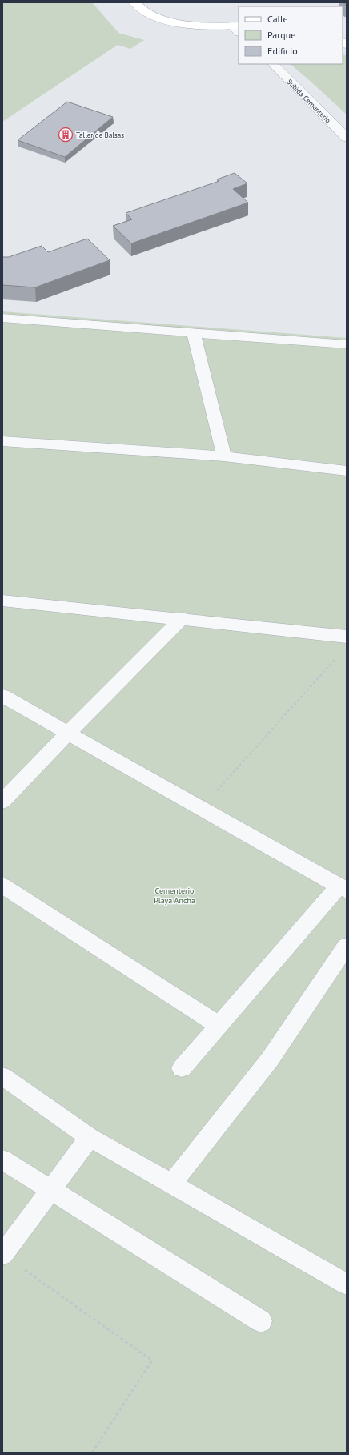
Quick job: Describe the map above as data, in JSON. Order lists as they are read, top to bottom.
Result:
{
  "streets": {
    "street": ["Subida Cementerio"]
  },
  "parks": ["Cementerio Playa Ancha"],
  "places": {
    "building": ["Taller de Balsas"]
  },
  "legend": ["Calle", "Parque", "Edificio"]
}
